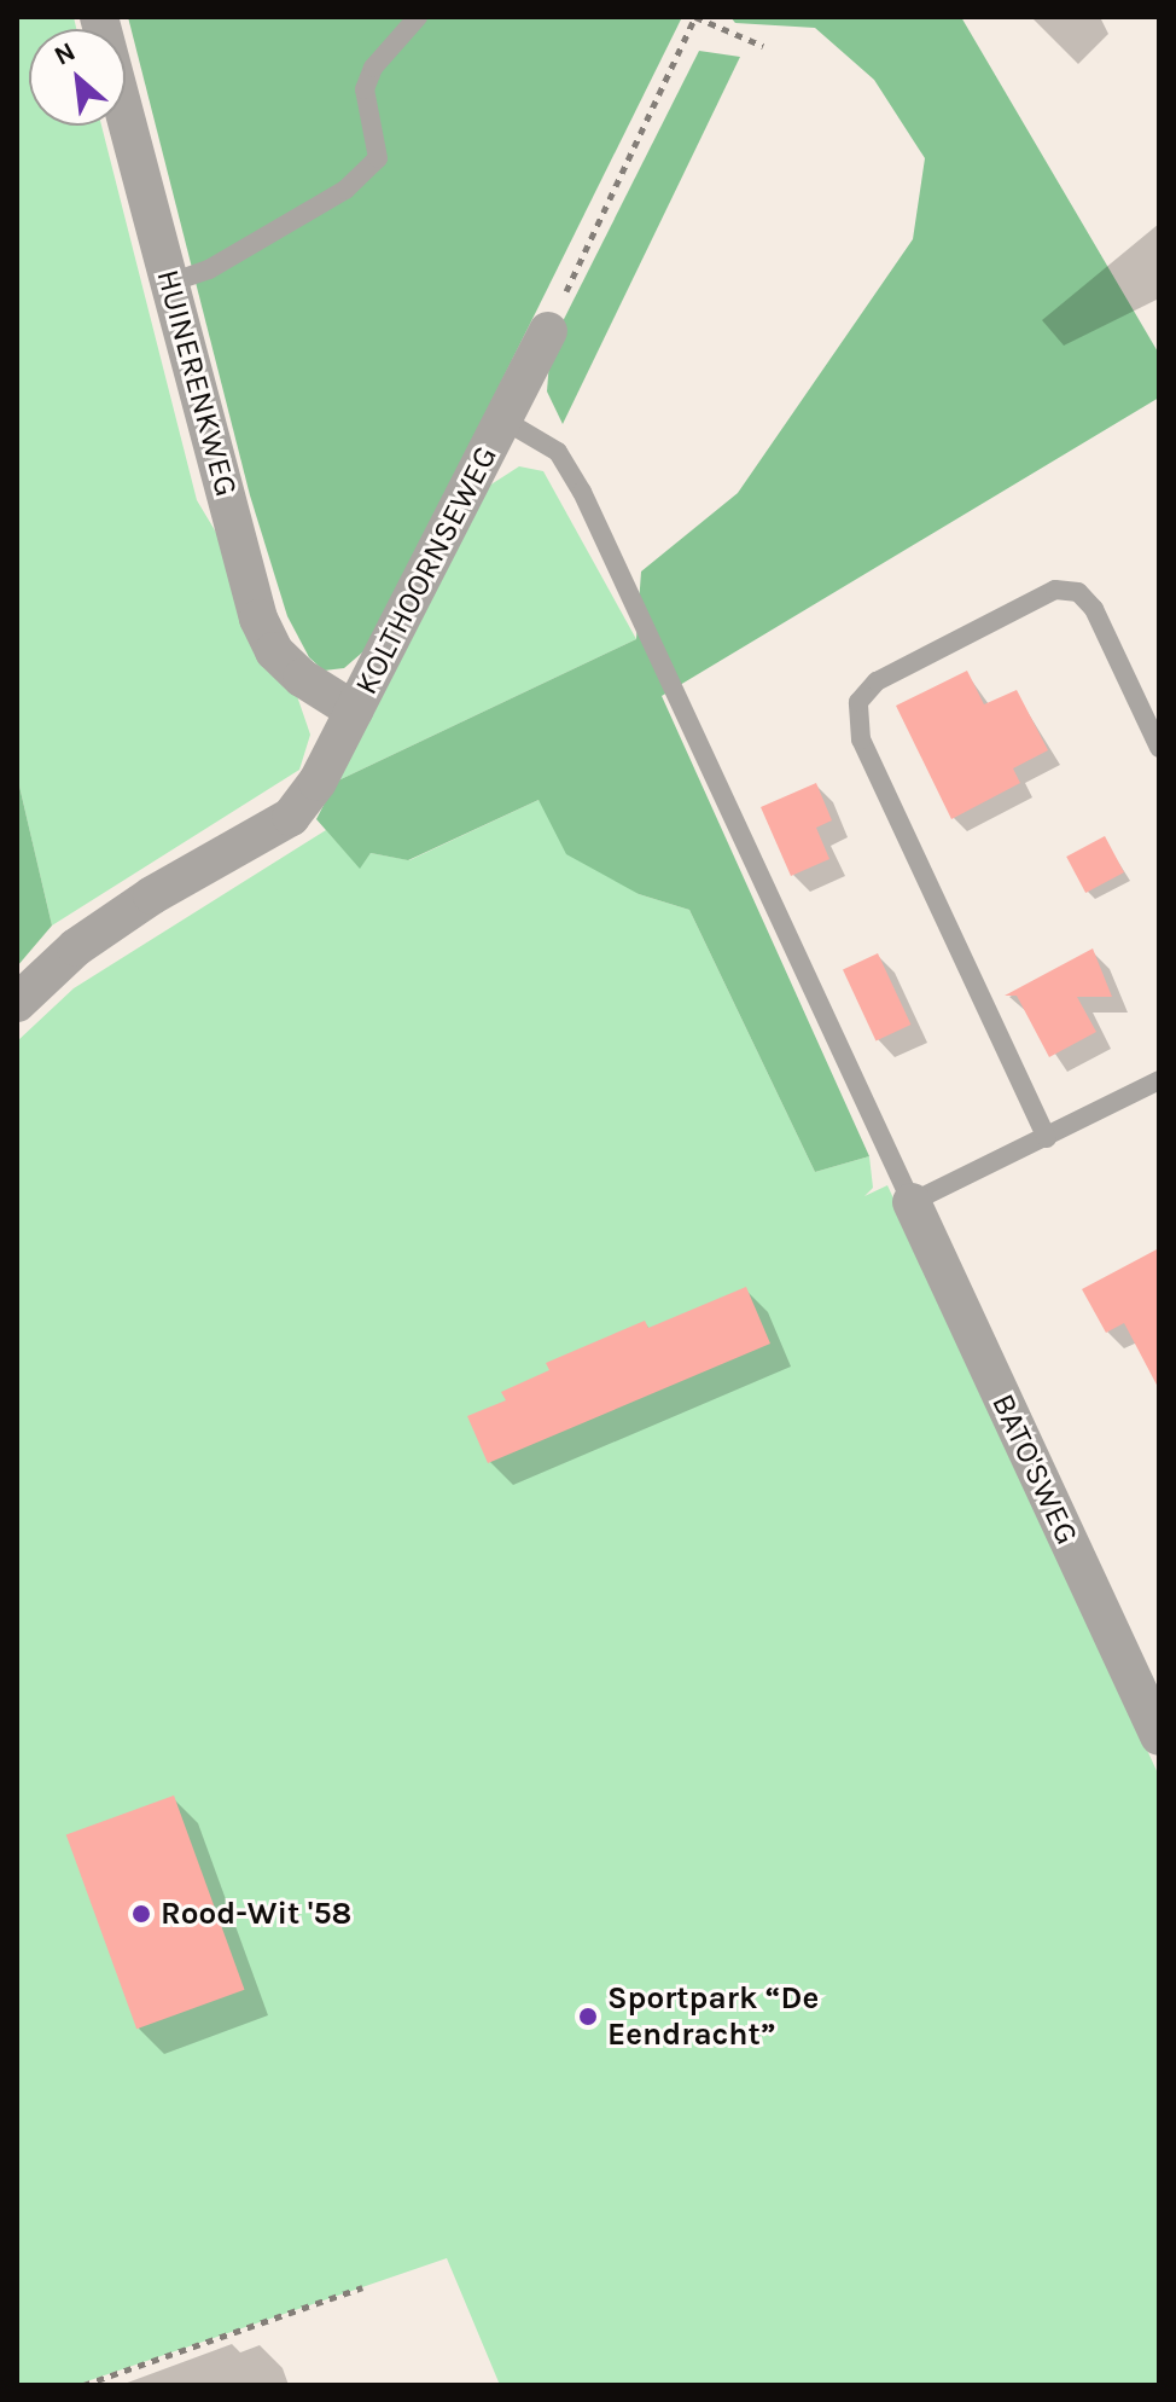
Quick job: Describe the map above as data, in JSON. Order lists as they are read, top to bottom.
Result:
{
  "streets": {
    "street": ["HUINERENKWEG", "KOLTHOORNSEWEG", "BATO'SWEG"]
  },
  "crossings": [
    ["HUINERENKWEG", "KOLTHOORNSEWEG"]
  ],
  "places": ["Rood-Wit '58", "Sportpark “De Eendracht”"],
  "north": "top left"
}
